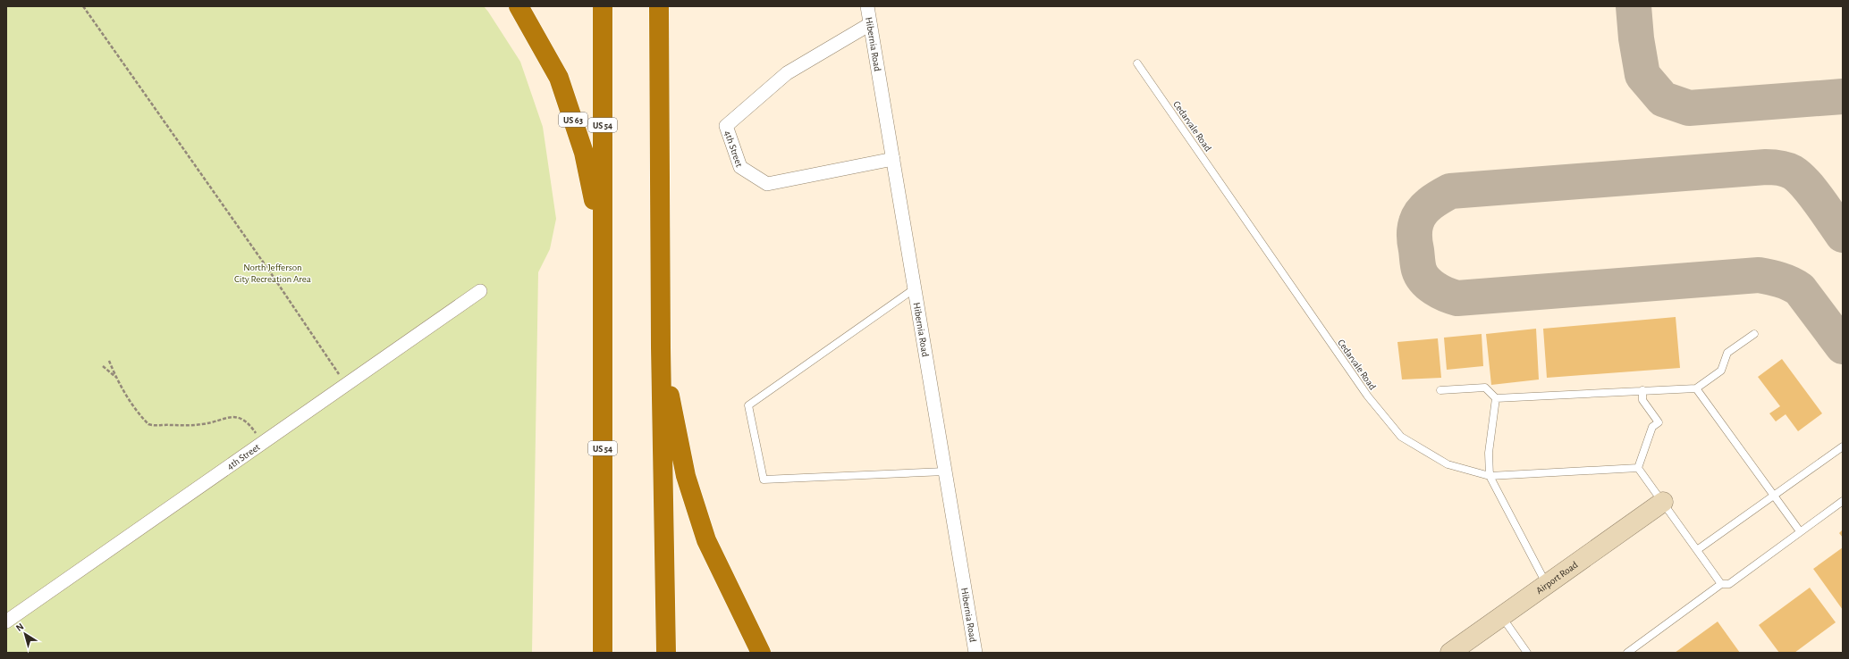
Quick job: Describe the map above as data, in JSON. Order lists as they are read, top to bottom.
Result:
{
  "streets": {
    "highway": ["US 63", "US 54"],
    "street": ["Hibernia Road", "4th Street", "Airport Road"],
    "lane": ["Cedarvale Road"]
  },
  "crossings": [
    ["Hibernia Road", "4th Street"],
    ["US 63", "US 54"]
  ],
  "parks": ["North Jefferson City Recreation Area"],
  "north": "top left"
}
